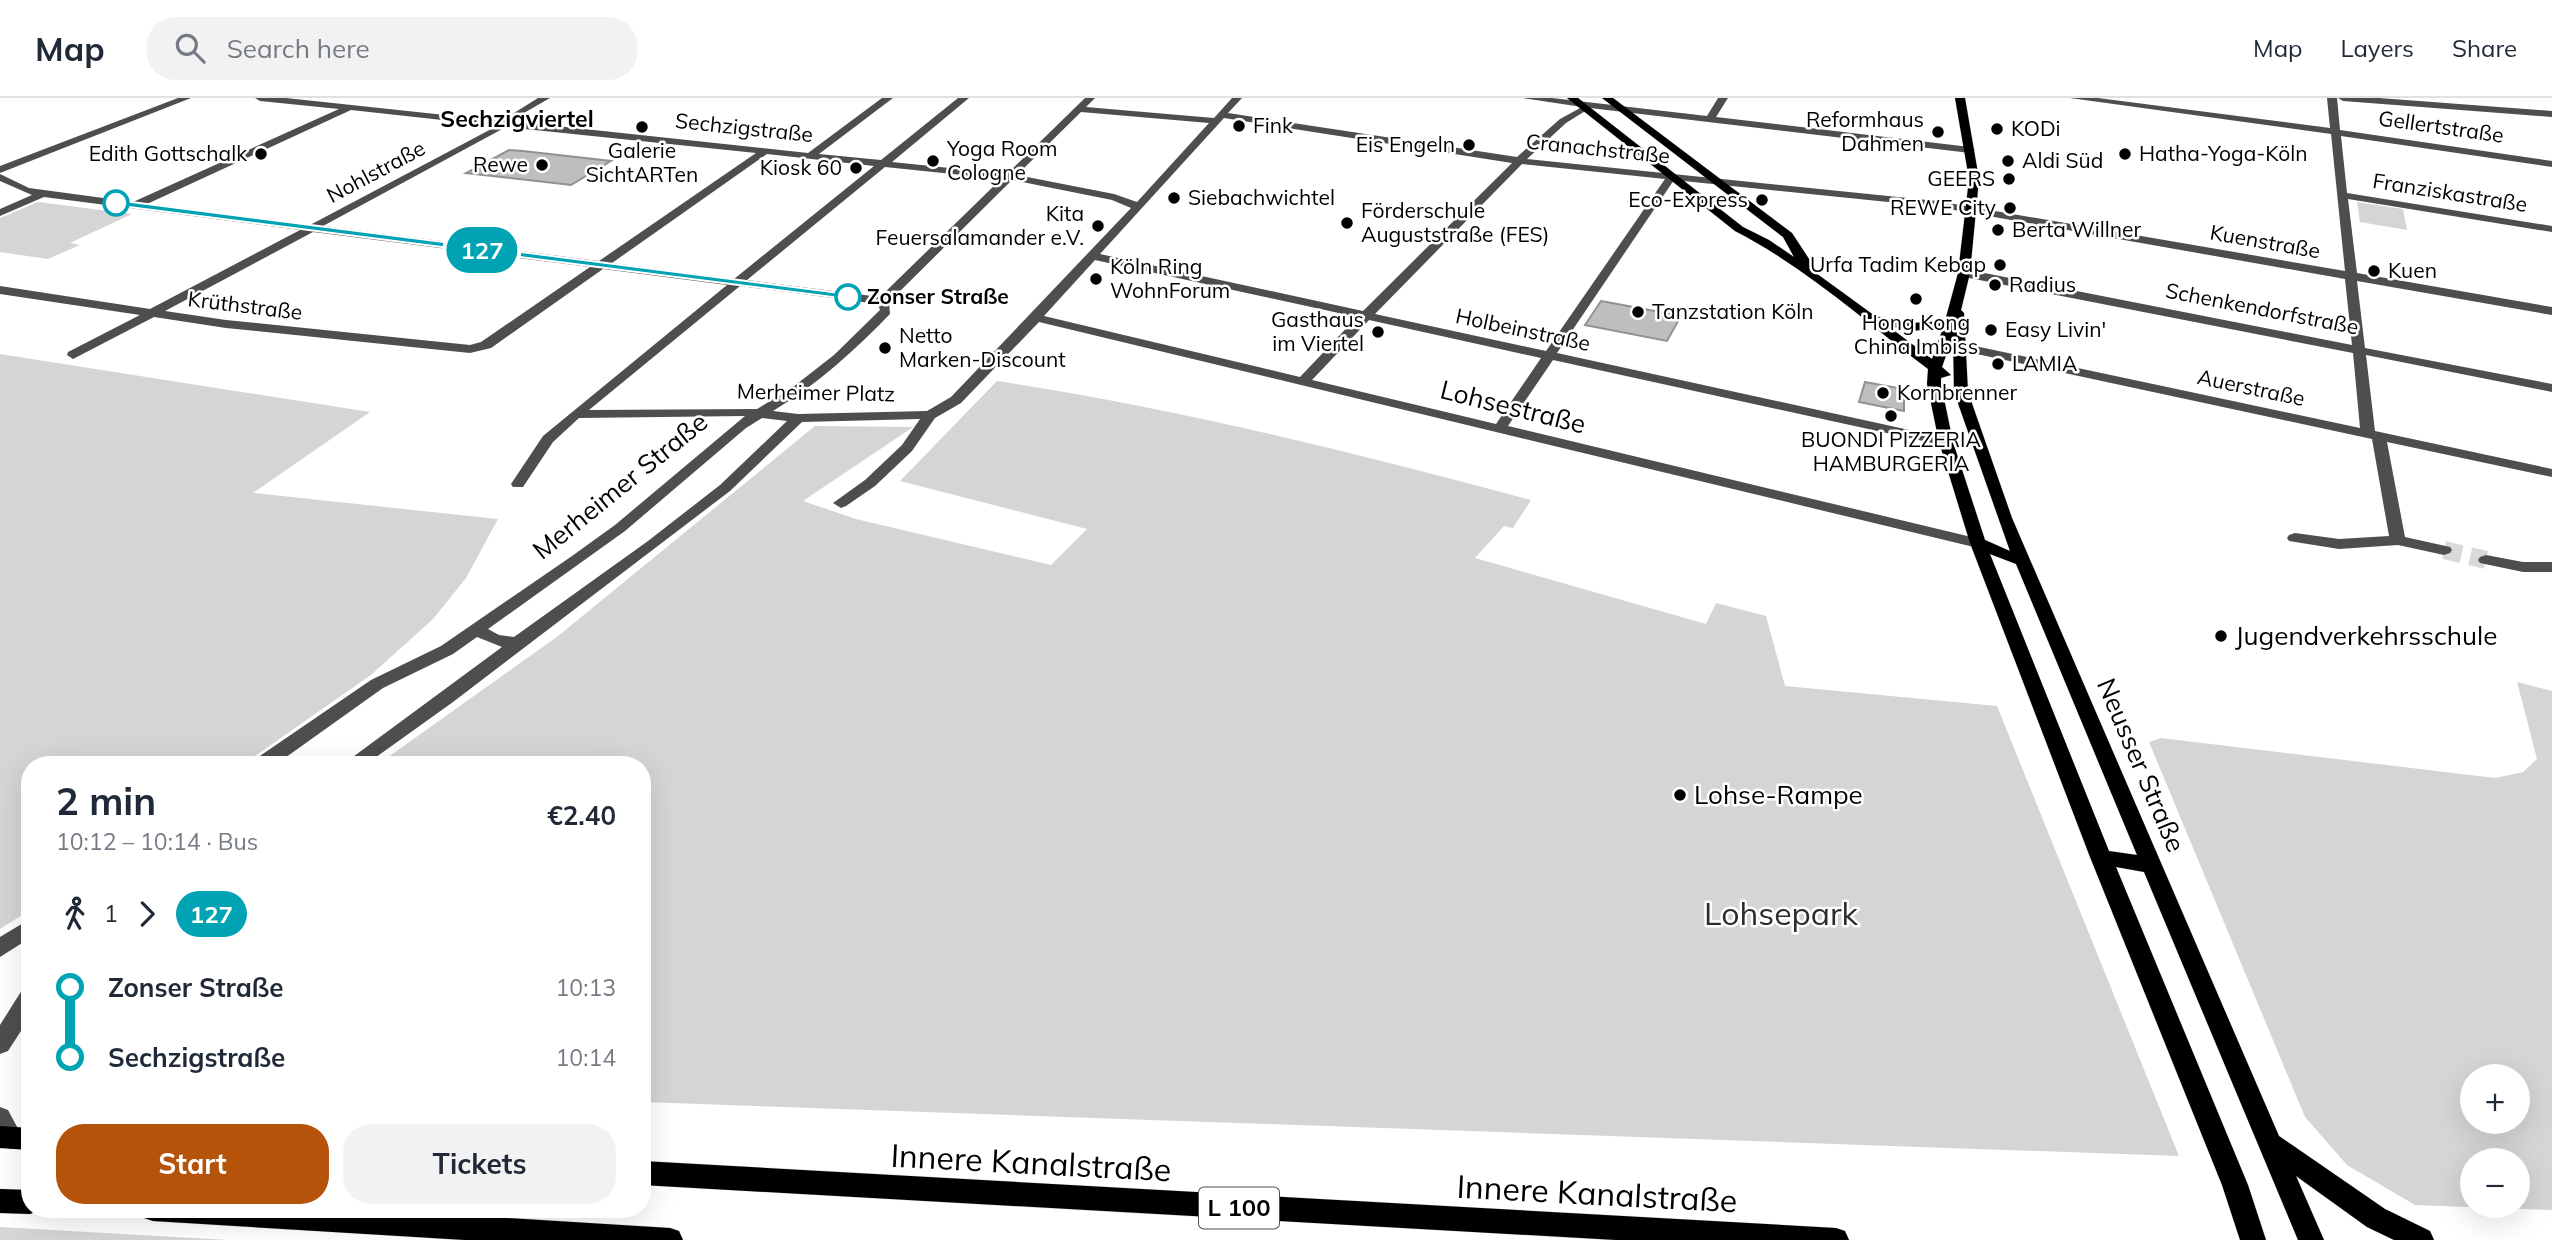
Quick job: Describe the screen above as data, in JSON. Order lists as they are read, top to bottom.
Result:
{
  "streets": {
    "main road": ["Neusser Straße", "Innere Kanalstraße", "L 100"],
    "street": [
      "Gellertstraße",
      "Sechzigstraße",
      "Cranachstraße",
      "Nohlstraße",
      "Franziskastraße",
      "Kuenstraße",
      "Krüthstraße",
      "Schenkendorfstraße",
      "Holbeinstraße",
      "Auerstraße",
      "Merheimer Platz",
      "Lohsestraße",
      "Merheimer Straße"
    ]
  },
  "crossings": [
    ["Sechzigstraße", "Nohlstraße"],
    ["Sechzigstraße", "Merheimer Straße"],
    ["Cranachstraße", "Kuenstraße"],
    ["Cranachstraße", "Merheimer Straße"],
    ["Cranachstraße", "Neusser Straße"],
    ["Nohlstraße", "Krüthstraße"],
    ["Kuenstraße", "Neusser Straße"],
    ["Schenkendorfstraße", "Neusser Straße"],
    ["Holbeinstraße", "Neusser Straße"],
    ["Auerstraße", "Neusser Straße"],
    ["Merheimer Platz", "Merheimer Straße"],
    ["Lohsestraße", "Neusser Straße"]
  ],
  "districts": ["Sechzigviertel"],
  "parks": ["Lohsepark"],
  "places": [
    "Fink",
    "Galerie SichtARTen",
    "KODi",
    "Reformhaus Dahmen",
    "Eis Engeln",
    "Edith Gottschalk",
    "Hatha-Yoga-Köln",
    "Yoga Room Cologne",
    "Aldi Süd",
    "Rewe",
    "Kiosk 60",
    "GEERS",
    "Siebachwichtel",
    "Eco-Express",
    "REWE City",
    "Förderschule Auguststraße (FES)",
    "Kita Feuersalamander e.V.",
    "Berta Willner",
    "Urfa Tadim Kebap",
    "Kuen",
    "Köln Ring WohnForum",
    "Radius",
    "Zonser Straße",
    "Hong Kong China Imbiss",
    "Tanzstation Köln",
    "Easy Livin'",
    "Gasthaus im Viertel",
    "Netto Marken-Discount",
    "LAMIA",
    "Kornbrenner",
    "BUONDI PIZZERIA HAMBURGERIA",
    "Jugendverkehrsschule",
    "Lohse-Rampe"
  ],
  "lines": ["bus line 127"],
  "page": {
    "header": "Map",
    "search": "Search here",
    "nav": ["Map", "Layers", "Share"],
    "on_map": "127",
    "heading": ["2 min", "10:12 – 10:14 · Bus", "€2.40"],
    "legs": ["1", "127"],
    "list": [
      {
        "name": "Zonser Straße",
        "value": "10:13"
      },
      {
        "name": "Sechzigstraße",
        "value": "10:14"
      }
    ],
    "map_buttons": ["+", "−"],
    "buttons": ["Start", "Tickets"]
  }
}
